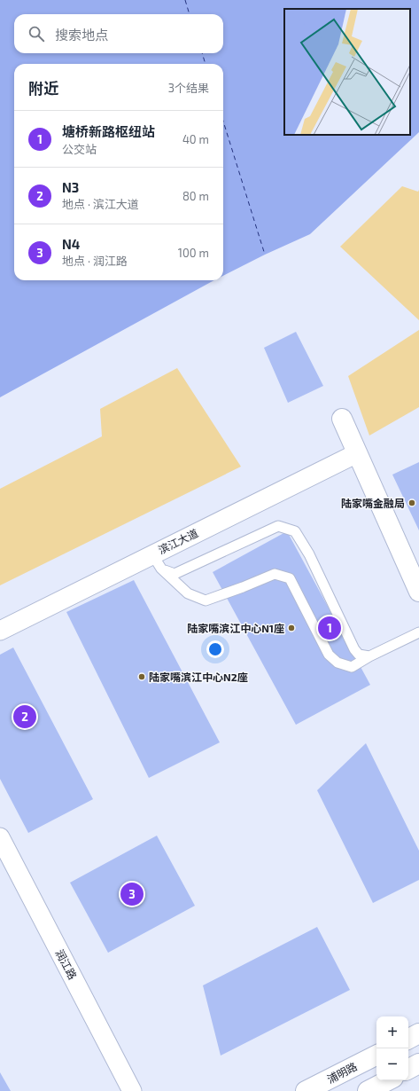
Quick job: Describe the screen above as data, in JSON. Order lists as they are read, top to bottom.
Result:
{
  "streets": {
    "street": ["滨江大道", "润江路", "浦明路"]
  },
  "places": ["陆家嘴金融局", "陆家嘴滨江中心N1座", "陆家嘴滨江中心N2座"],
  "page": {
    "search": "搜索地点",
    "heading": ["附近", "3个结果"],
    "list": [
      {
        "mark": "1",
        "name": "塘桥新路枢纽站",
        "note": "公交站",
        "value": "40 m"
      },
      {
        "mark": "2",
        "name": "N3",
        "note": "地点 · 滨江大道",
        "value": "80 m"
      },
      {
        "mark": "3",
        "name": "N4",
        "note": "地点 · 润江路",
        "value": "100 m"
      }
    ],
    "pins": ["1", "2", "3"],
    "map_buttons": ["+", "−"]
  }
}
